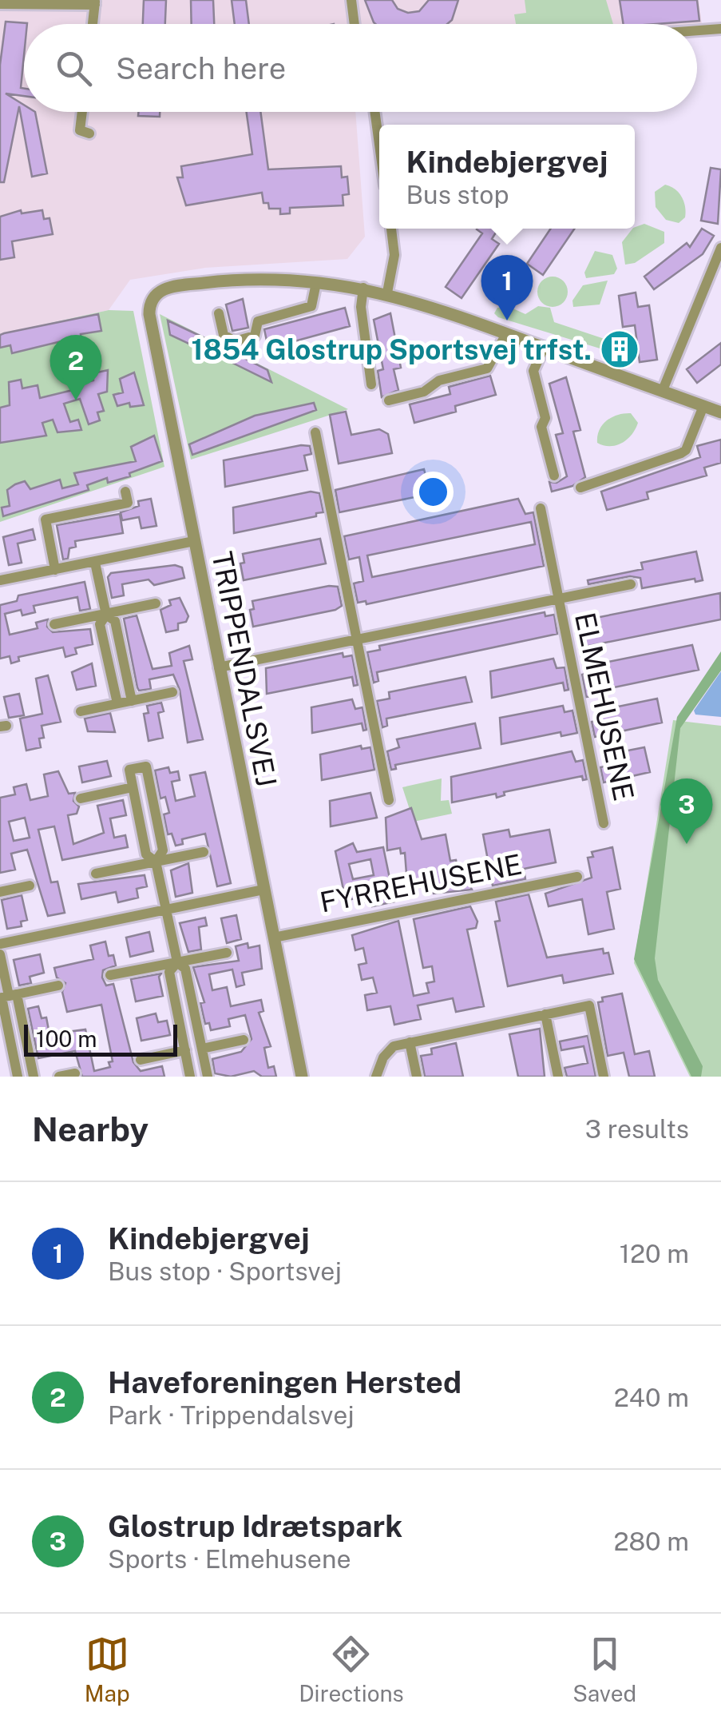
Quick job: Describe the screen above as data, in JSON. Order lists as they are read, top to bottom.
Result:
{
  "streets": {
    "street": ["TRIPPENDALSVEJ", "ELMEHUSENE", "FYRREHUSENE"]
  },
  "crossings": [
    ["TRIPPENDALSVEJ", "ELMEHUSENE"],
    ["TRIPPENDALSVEJ", "FYRREHUSENE"]
  ],
  "places": {
    "building": ["1854 Glostrup Sportsvej trfst."]
  },
  "scale_bar": "100 m",
  "page": {
    "search": "Search here",
    "popup": ["Kindebjergvej", "Bus stop"],
    "pins": ["1", "2", "3"],
    "scale": "100 m",
    "heading": ["Nearby", "3 results"],
    "list": [
      {
        "mark": "1",
        "name": "Kindebjergvej",
        "note": "Bus stop · Sportsvej",
        "value": "120 m"
      },
      {
        "mark": "2",
        "name": "Haveforeningen Hersted",
        "note": "Park · Trippendalsvej",
        "value": "240 m"
      },
      {
        "mark": "3",
        "name": "Glostrup Idrætspark",
        "note": "Sports · Elmehusene",
        "value": "280 m"
      }
    ],
    "nav": ["Map", "Directions", "Saved"]
  }
}
